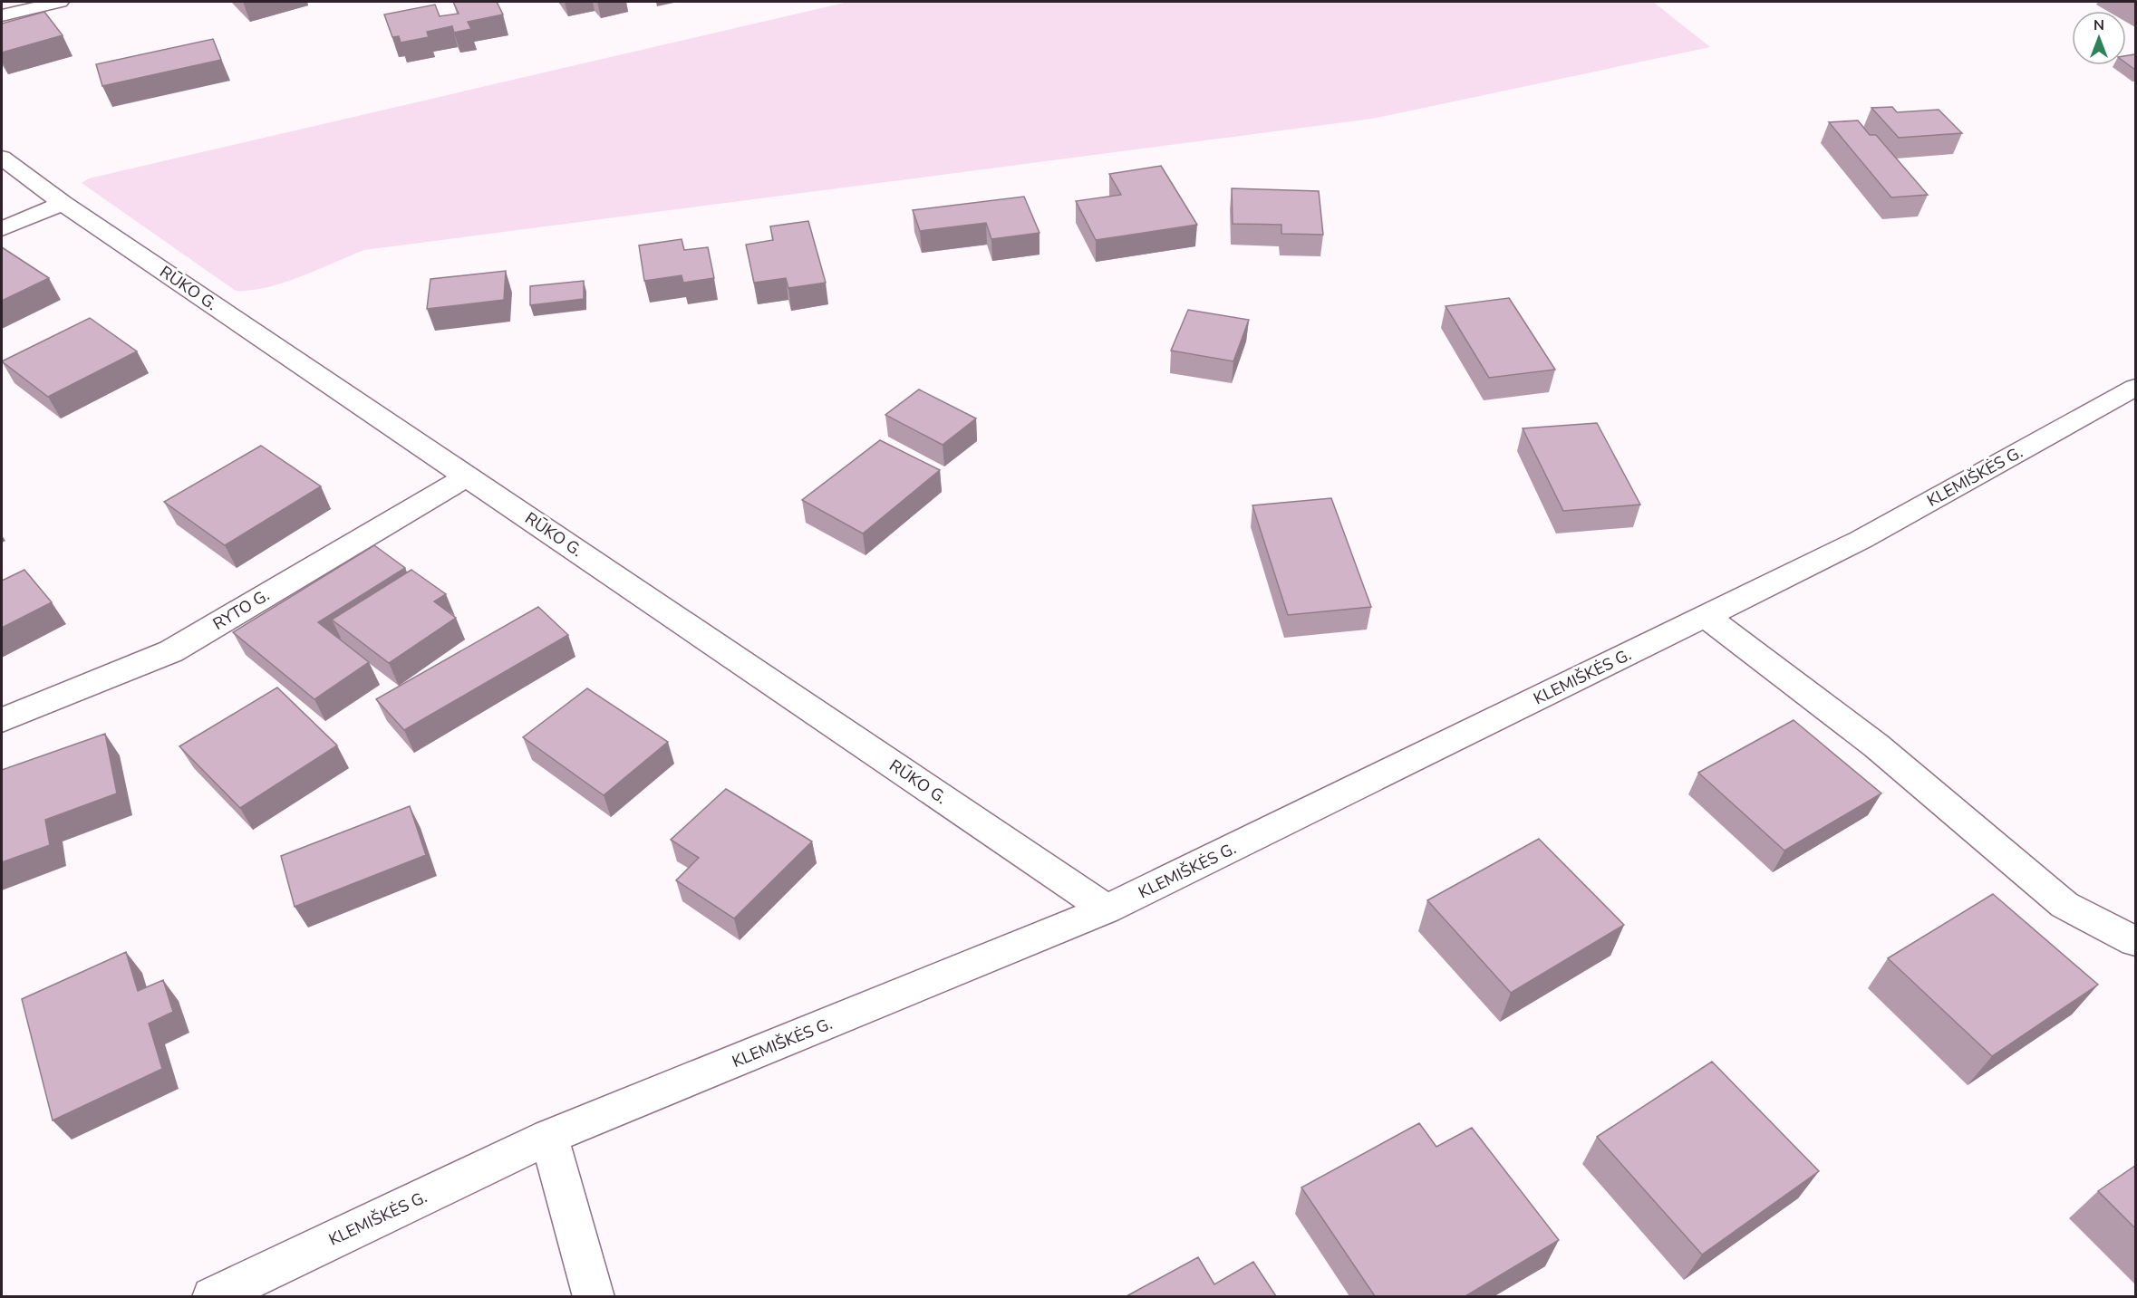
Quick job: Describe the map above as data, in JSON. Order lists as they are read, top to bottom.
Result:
{
  "streets": {
    "street": ["RŪKO G.", "KLEMIŠKĖS G.", "RYTO G."]
  },
  "crossings": [
    ["RŪKO G.", "KLEMIŠKĖS G."],
    ["RŪKO G.", "RYTO G."]
  ],
  "north": "top"
}
